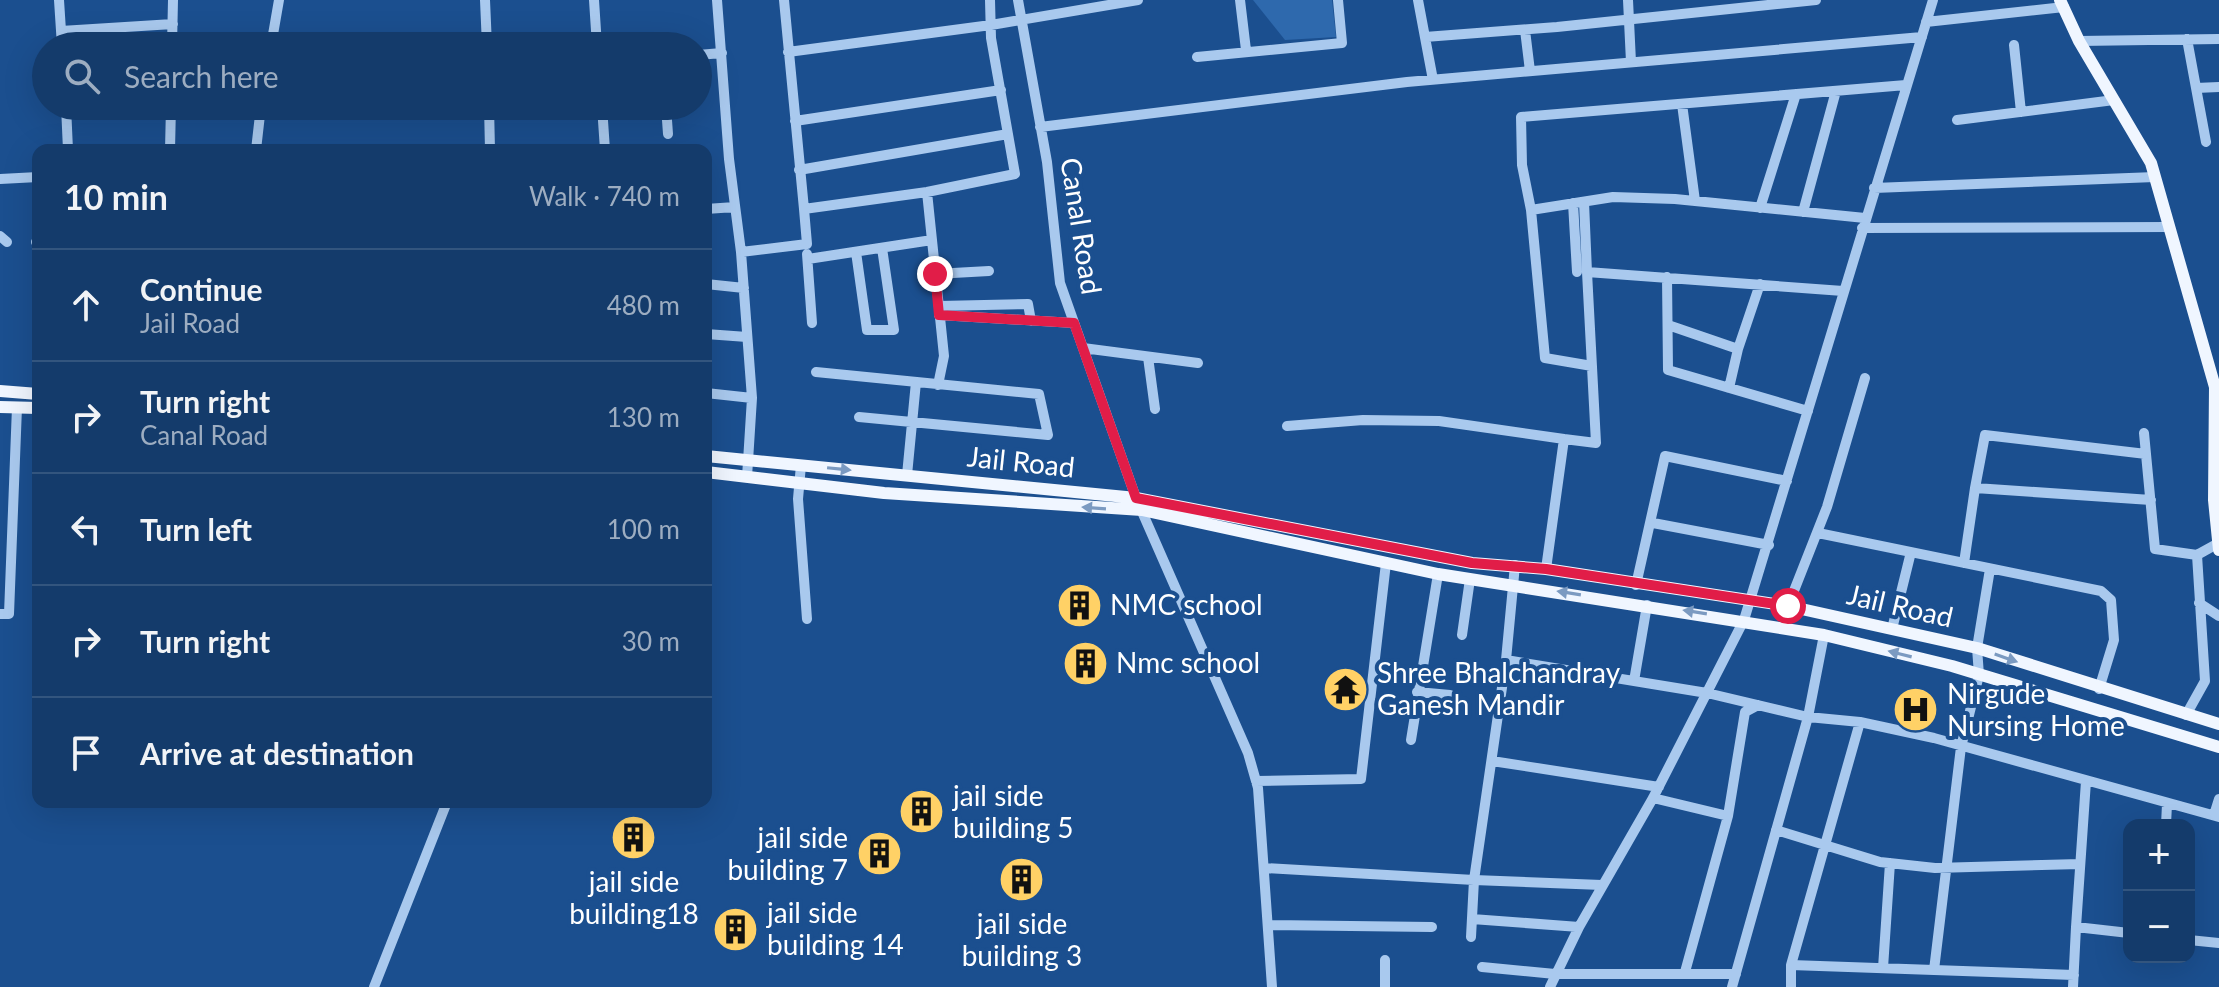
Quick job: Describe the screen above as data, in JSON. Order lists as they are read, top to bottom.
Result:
{
  "streets": {
    "main road": ["Jail Road"],
    "street": ["Canal Road"]
  },
  "crossings": [
    ["Canal Road", "Jail Road"]
  ],
  "places": {
    "building": [
      "NMC school",
      "Nmc school",
      "jail side building 5",
      "jail side building18",
      "jail side building 7",
      "jail side building 3",
      "jail side building 14"
    ],
    "temple": ["Shree Bhalchandray Ganesh Mandir"],
    "hospital": ["Nirgude Nursing Home"]
  },
  "page": {
    "search": "Search here",
    "heading": ["10 min", "Walk · 740 m"],
    "list": [
      ["Continue", "Jail Road", "480 m"],
      ["Turn right", "Canal Road", "130 m"],
      ["Turn left", "100 m"],
      ["Turn right", "30 m"],
      "Arrive at destination"
    ],
    "map_buttons": ["+", "−"]
  }
}
